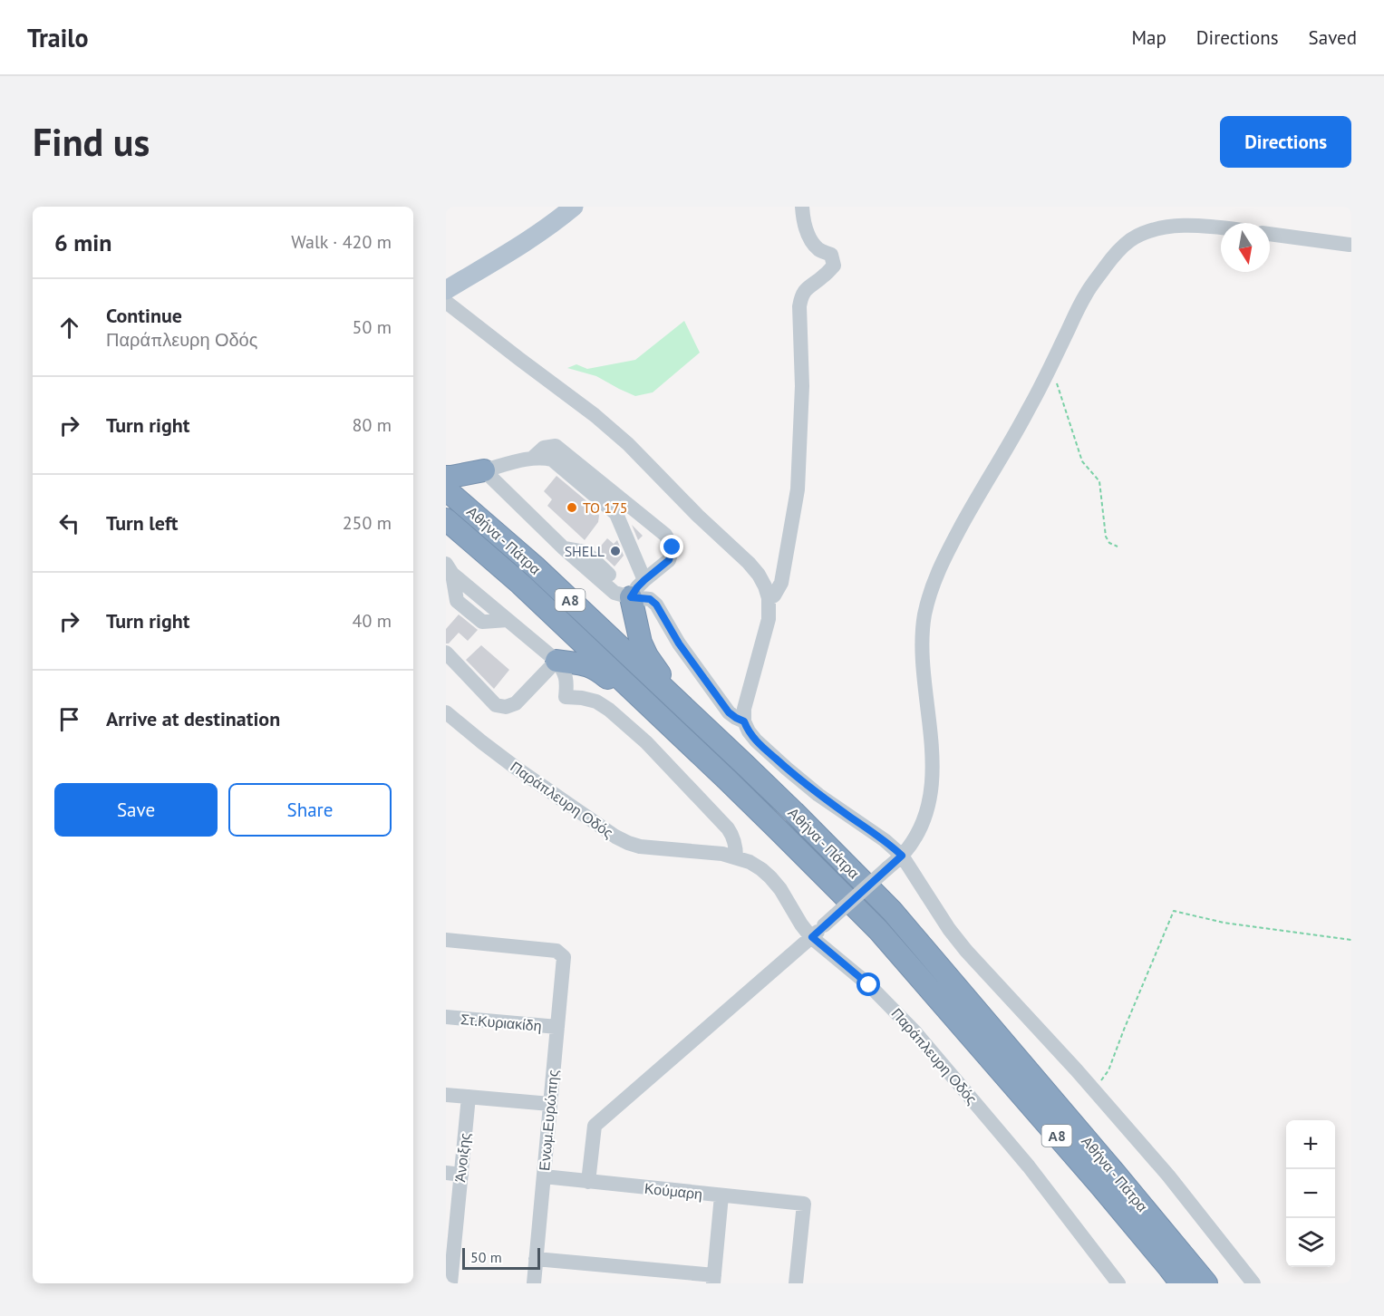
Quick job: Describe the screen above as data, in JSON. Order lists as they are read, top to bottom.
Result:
{
  "streets": {
    "highway": ["Αθήνα - Πάτρα", "Α8"],
    "street": [
      "Παράπλευρη Οδός",
      "Στ.Κυριακίδη",
      "Ενωμ.Ευρώπης",
      "Άνοιξης",
      "Κούμαρη"
    ]
  },
  "crossings": [
    ["Στ.Κυριακίδη", "Ενωμ.Ευρώπης"],
    ["Ενωμ.Ευρώπης", "Κούμαρη"]
  ],
  "places": ["TO 175", "SHELL"],
  "scale_bar": "50 m",
  "north": "bottom",
  "page": {
    "header": "Trailo",
    "nav": ["Map", "Directions", "Saved"],
    "buttons": [
      "Directions",
      ["Save", "Share"]
    ],
    "title": "Find us",
    "heading": ["6 min", "Walk · 420 m"],
    "list": [
      ["Continue", "Παράπλευρη Οδός", "50 m"],
      ["Turn right", "80 m"],
      ["Turn left", "250 m"],
      ["Turn right", "40 m"],
      "Arrive at destination"
    ],
    "map_buttons": ["+", "−"],
    "scale": "50 m"
  }
}
